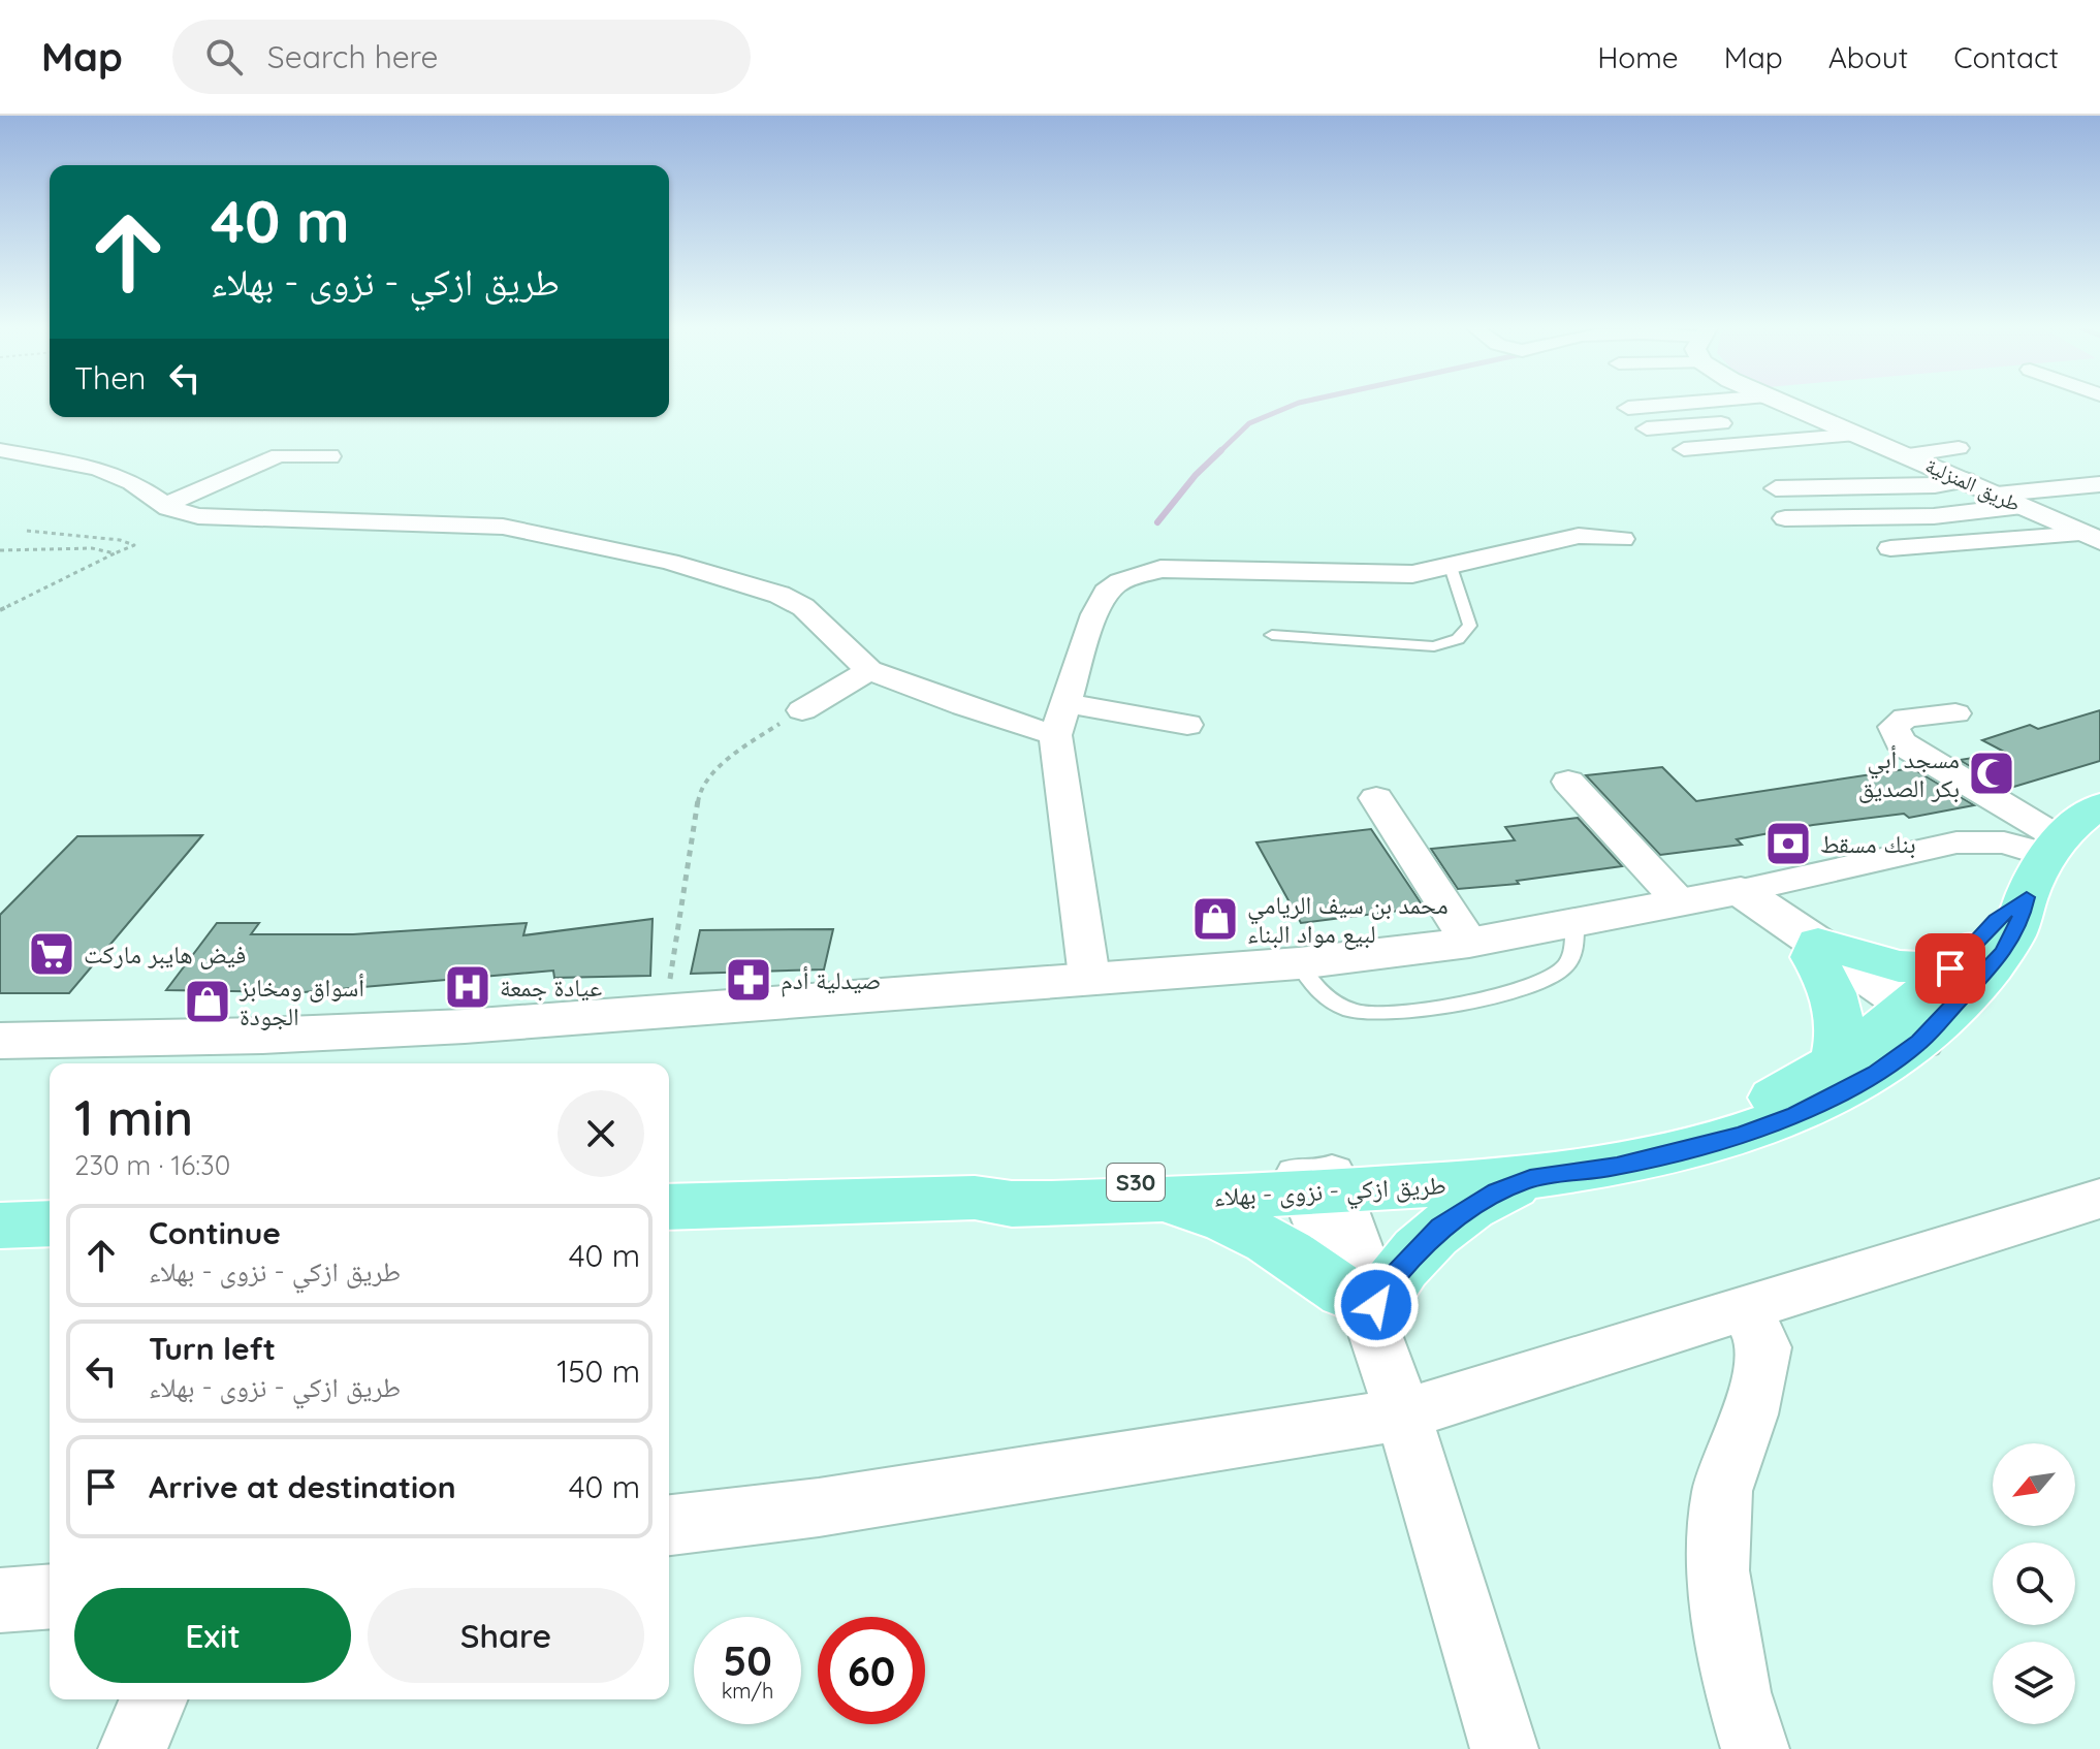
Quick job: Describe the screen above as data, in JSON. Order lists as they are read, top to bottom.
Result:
{
  "streets": {
    "main road": ["S30", "طريق ازكي - نزوى - بهلاء"],
    "street": ["طريق المنزلية"]
  },
  "places": {
    "mosque": ["مسجد أبي بكر الصديق"],
    "bank": ["بنك مسقط"],
    "shop": ["محمد بن سيف الريامي لبيع مواد البناء", "أسواق ومخابز الجودة"],
    "supermarket": ["فيض هايبر ماركت"],
    "pharmacy": ["صيدلية أدم"],
    "hospital": ["عيادة جمعة"]
  },
  "north": "bottom left",
  "page": {
    "header": "Map",
    "search": "Search here",
    "nav": [
      "Home",
      "Map",
      "About",
      "Contact"
    ],
    "turn": ["40 m", "طريق ازكي - نزوى - بهلاء"],
    "then": "Then",
    "heading": ["1 min", "230 m · 16:30"],
    "list": [
      {
        "name": "Continue",
        "note": "طريق ازكي - نزوى - بهلاء",
        "value": "40 m"
      },
      {
        "name": "Turn left",
        "note": "طريق ازكي - نزوى - بهلاء",
        "value": "150 m"
      },
      {
        "name": "Arrive at destination",
        "value": "40 m"
      }
    ],
    "buttons": ["Exit", "Share"],
    "speed": "50 km/h",
    "limit": "60"
  }
}
